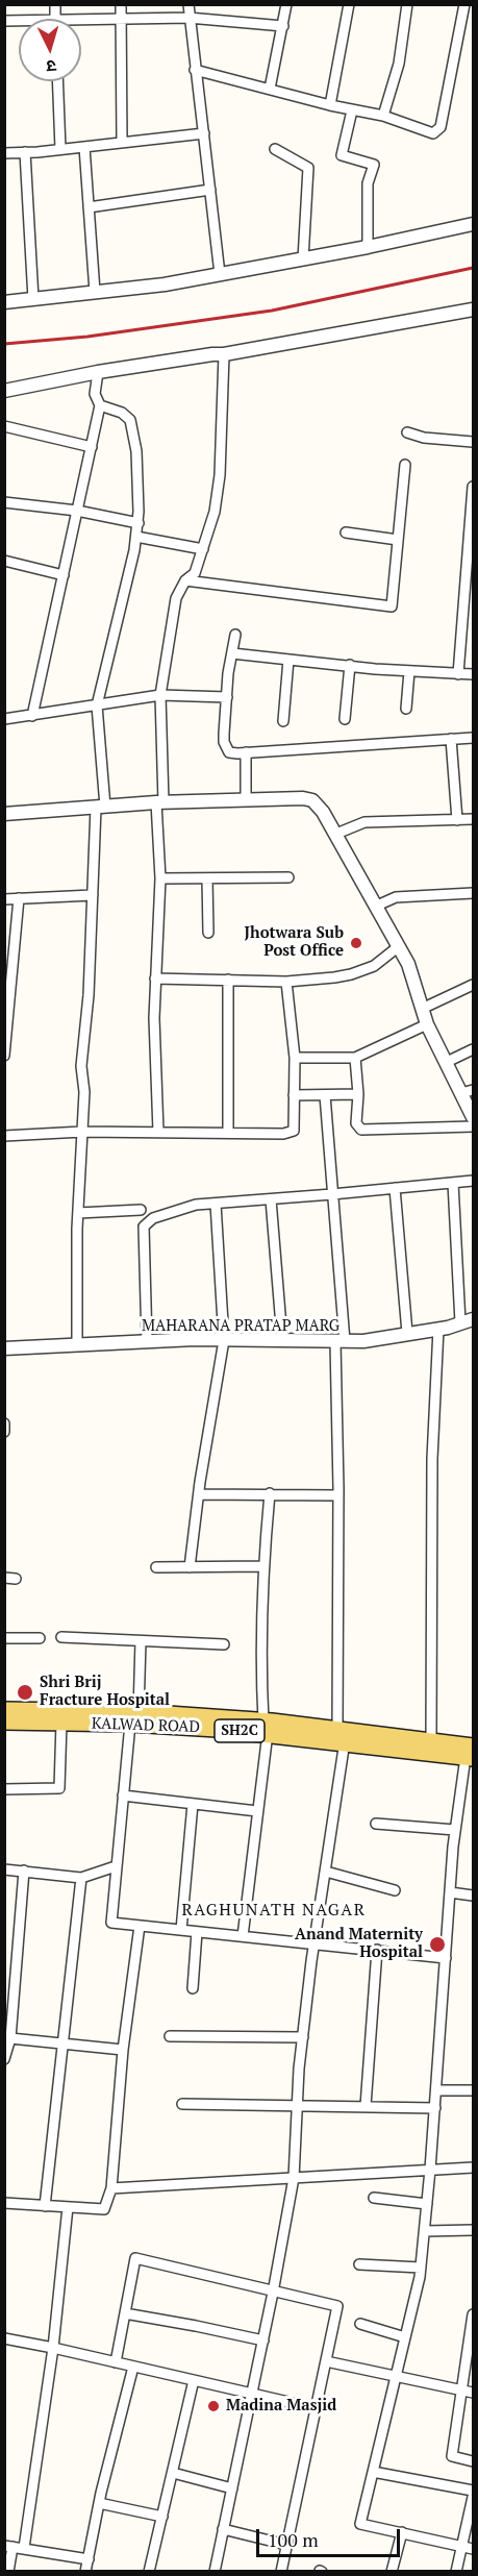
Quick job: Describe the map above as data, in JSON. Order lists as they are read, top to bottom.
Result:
{
  "streets": {
    "main road": ["KALWAD ROAD", "SH2C"],
    "street": ["MAHARANA PRATAP MARG"]
  },
  "districts": ["RAGHUNATH NAGAR"],
  "places": [
    "Jhotwara Sub Post Office",
    "Shri Brij Fracture Hospital",
    "Anand Maternity Hospital",
    "Madina Masjid"
  ],
  "scale_bar": "100 m",
  "north": "bottom"
}
